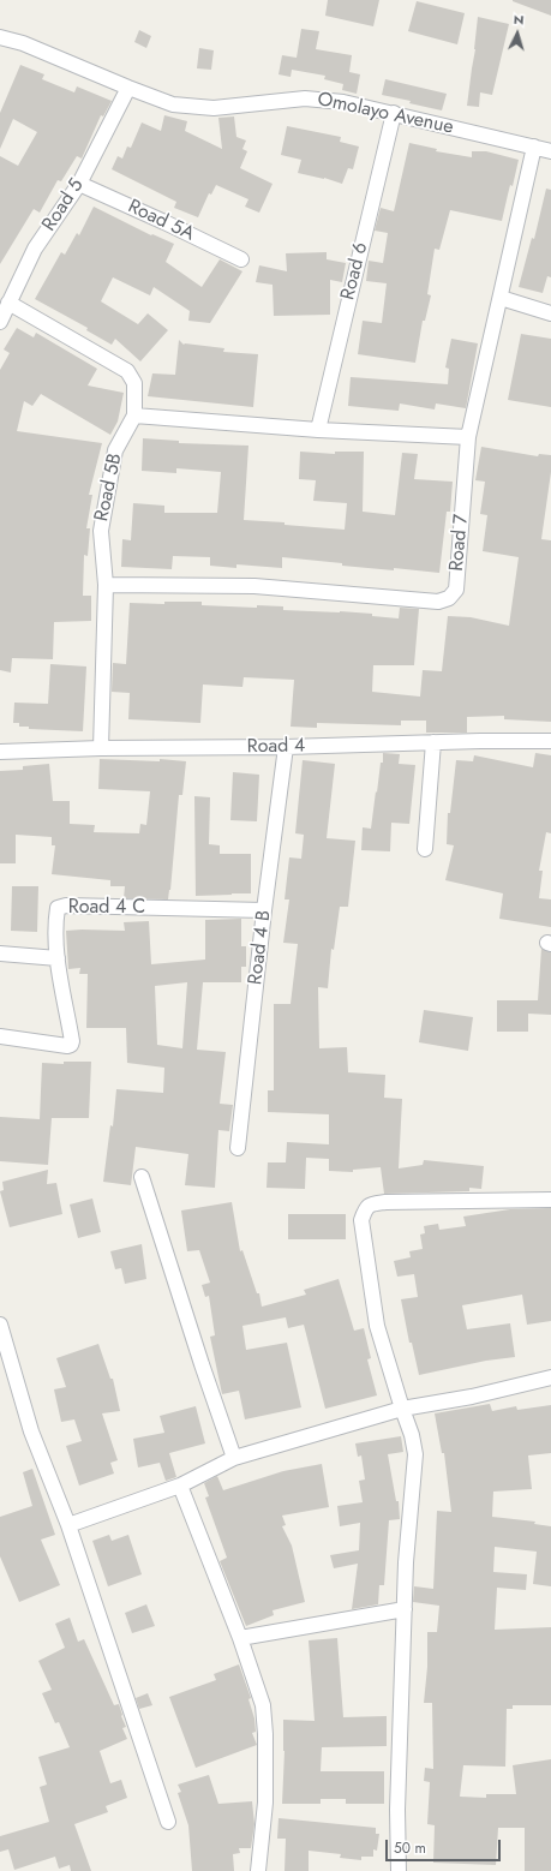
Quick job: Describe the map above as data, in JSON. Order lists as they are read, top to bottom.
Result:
{
  "streets": {
    "street": [
      "Omolayo Avenue",
      "Road 5",
      "Road 5A",
      "Road 6",
      "Road 5B",
      "Road 7",
      "Road 4",
      "Road 4 C",
      "Road 4 B"
    ]
  },
  "crossings": [
    ["Omolayo Avenue", "Road 5"],
    ["Omolayo Avenue", "Road 6"],
    ["Omolayo Avenue", "Road 7"],
    ["Road 5", "Road 5A"],
    ["Road 5", "Road 5B"],
    ["Road 5B", "Road 7"],
    ["Road 5B", "Road 4"],
    ["Road 4", "Road 4 B"],
    ["Road 4 C", "Road 4 B"]
  ],
  "scale_bar": "50 m",
  "north": "top"
}
